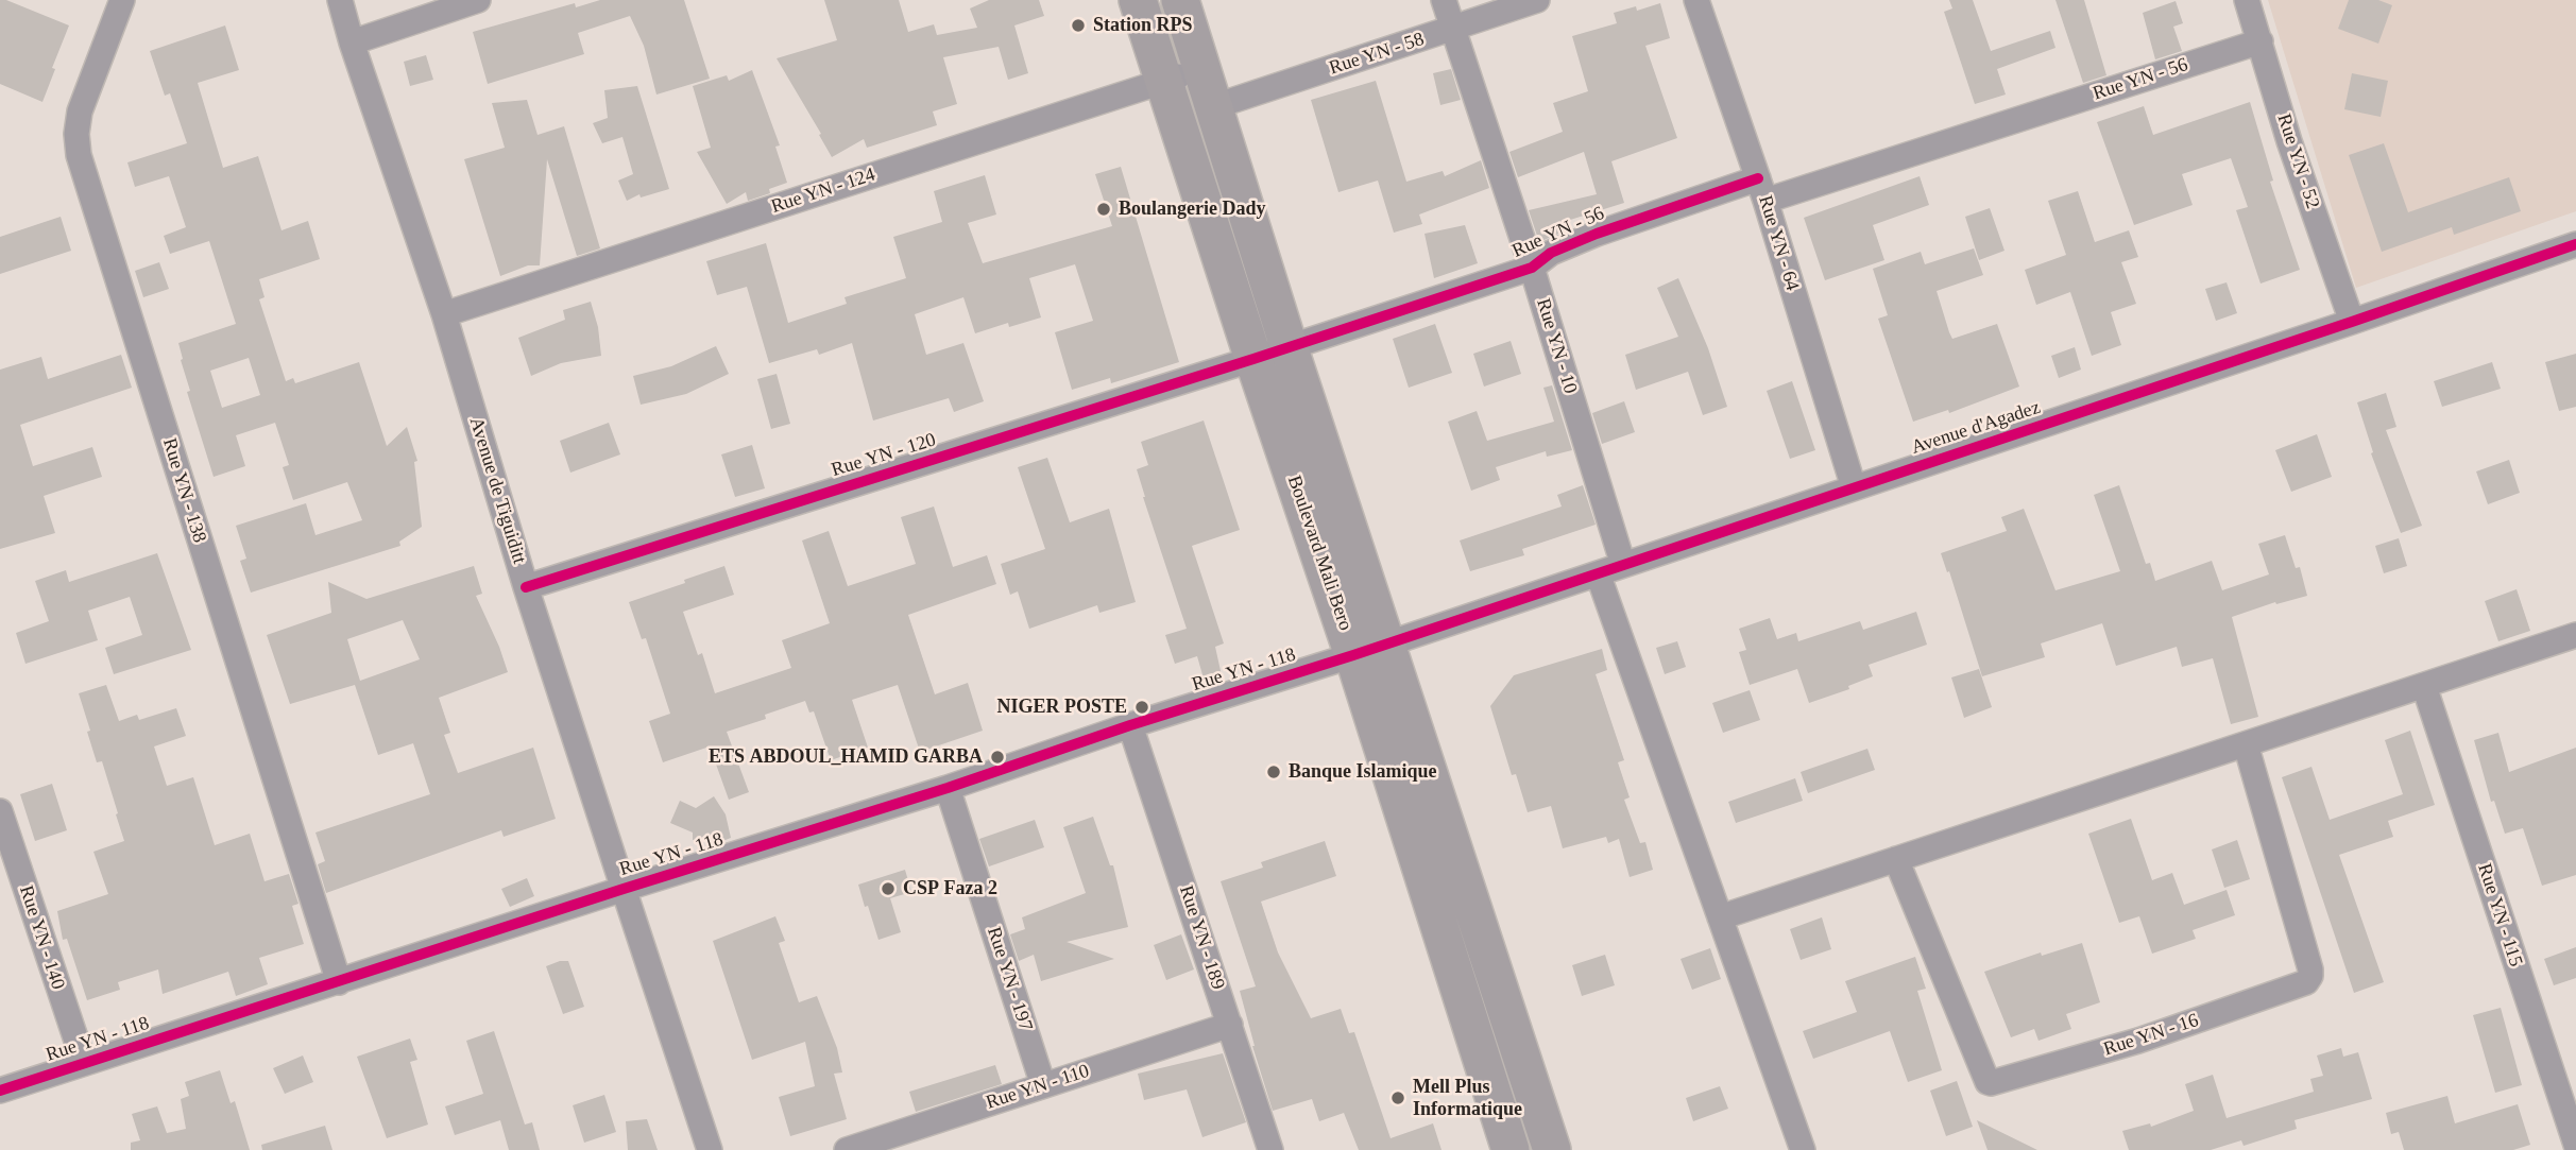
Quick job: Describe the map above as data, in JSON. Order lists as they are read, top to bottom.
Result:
{
  "streets": {
    "main road": ["Boulevard Mali Bero"],
    "street": [
      "Rue YN - 58",
      "Rue YN - 56",
      "Rue YN - 52",
      "Rue YN - 124",
      "Rue YN - 64",
      "Rue YN - 10",
      "Avenue d'Agadez",
      "Rue YN - 120",
      "Rue YN - 138",
      "Avenue de Tiguiditt",
      "Rue YN - 118",
      "Rue YN - 115",
      "Rue YN - 140",
      "Rue YN - 189",
      "Rue YN - 197",
      "Rue YN - 16",
      "Rue YN - 110"
    ]
  },
  "crossings": [
    ["Rue YN - 58", "Rue YN - 10"],
    ["Rue YN - 58", "Boulevard Mali Bero"],
    ["Rue YN - 56", "Rue YN - 52"],
    ["Rue YN - 56", "Rue YN - 64"],
    ["Rue YN - 56", "Rue YN - 10"],
    ["Rue YN - 56", "Rue YN - 120"],
    ["Rue YN - 56", "Boulevard Mali Bero"],
    ["Rue YN - 52", "Avenue d'Agadez"],
    ["Rue YN - 124", "Avenue de Tiguiditt"],
    ["Rue YN - 124", "Boulevard Mali Bero"],
    ["Rue YN - 64", "Avenue d'Agadez"],
    ["Rue YN - 10", "Avenue d'Agadez"],
    ["Avenue d'Agadez", "Boulevard Mali Bero"],
    ["Avenue d'Agadez", "Rue YN - 118"],
    ["Rue YN - 120", "Avenue de Tiguiditt"],
    ["Rue YN - 120", "Boulevard Mali Bero"],
    ["Rue YN - 138", "Rue YN - 118"],
    ["Avenue de Tiguiditt", "Rue YN - 118"],
    ["Boulevard Mali Bero", "Rue YN - 118"],
    ["Rue YN - 118", "Rue YN - 140"],
    ["Rue YN - 118", "Rue YN - 189"],
    ["Rue YN - 118", "Rue YN - 197"],
    ["Rue YN - 189", "Rue YN - 110"],
    ["Rue YN - 197", "Rue YN - 110"]
  ],
  "places": [
    "Station RPS",
    "Boulangerie Dady",
    "NIGER POSTE",
    "ETS ABDOUL_HAMID GARBA",
    "Banque Islamique",
    "CSP Faza 2",
    "Mell Plus Informatique"
  ]
}
